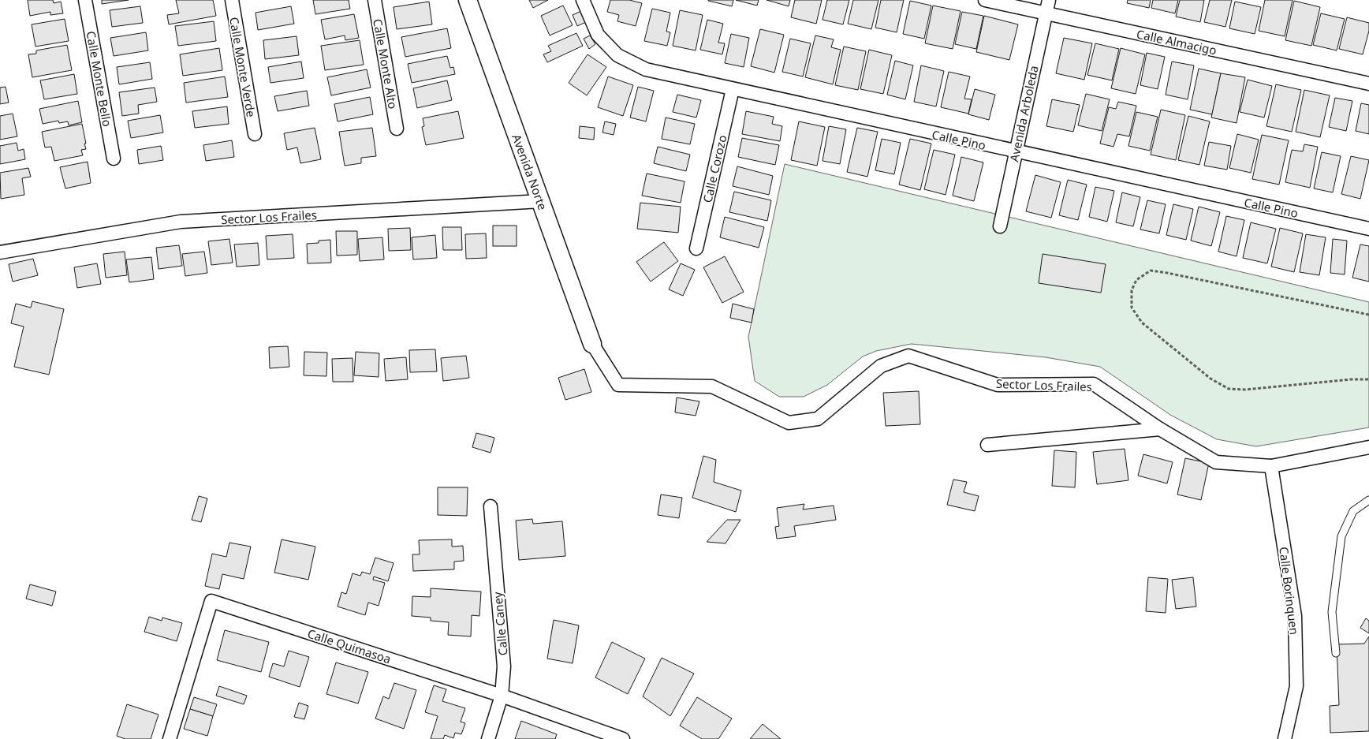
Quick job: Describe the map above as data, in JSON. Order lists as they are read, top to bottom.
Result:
{
  "streets": {
    "street": [
      "Calle Almacigo",
      "Calle Monte Alto",
      "Calle Monte Verde",
      "Calle Monte Bello",
      "Avenida Arboleda",
      "Calle Pino",
      "Calle Corozo",
      "Avenida Norte",
      "Sector Los Frailes",
      "Calle Borinquen",
      "Calle Caney",
      "Calle Quimasoa"
    ]
  },
  "crossings": [
    ["Calle Almacigo", "Avenida Arboleda"],
    ["Avenida Arboleda", "Calle Pino"],
    ["Calle Pino", "Calle Corozo"],
    ["Avenida Norte", "Sector Los Frailes"],
    ["Calle Caney", "Calle Quimasoa"]
  ]
}
